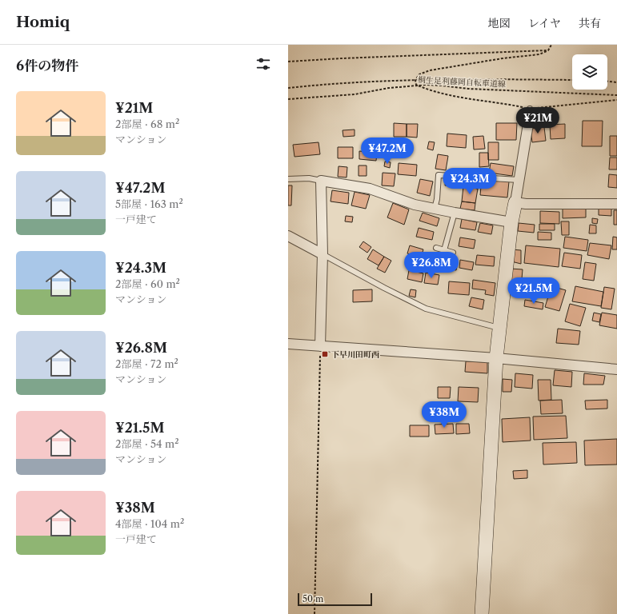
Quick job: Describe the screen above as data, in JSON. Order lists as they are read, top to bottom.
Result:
{
  "streets": {
    "path": ["桐生足利藤岡自転車道線"]
  },
  "places": {
    "transit": ["下早川田町西"]
  },
  "scale_bar": "50 m",
  "page": {
    "header": "Homiq",
    "nav": ["地図", "レイヤ", "共有"],
    "heading": "6件の物件",
    "list": [
      {
        "name": "¥21M",
        "note": "2部屋 · 68 m² · マンション"
      },
      {
        "name": "¥47.2M",
        "note": "5部屋 · 163 m² · 一戸建て"
      },
      {
        "name": "¥24.3M",
        "note": "2部屋 · 60 m² · マンション"
      },
      {
        "name": "¥26.8M",
        "note": "2部屋 · 72 m² · マンション"
      },
      {
        "name": "¥21.5M",
        "note": "2部屋 · 54 m² · マンション"
      },
      {
        "name": "¥38M",
        "note": "4部屋 · 104 m² · 一戸建て"
      }
    ],
    "price": [
      "¥21M",
      "¥47.2M",
      "¥24.3M",
      "¥26.8M",
      "¥21.5M",
      "¥38M"
    ],
    "scale": "50 m"
  }
}
